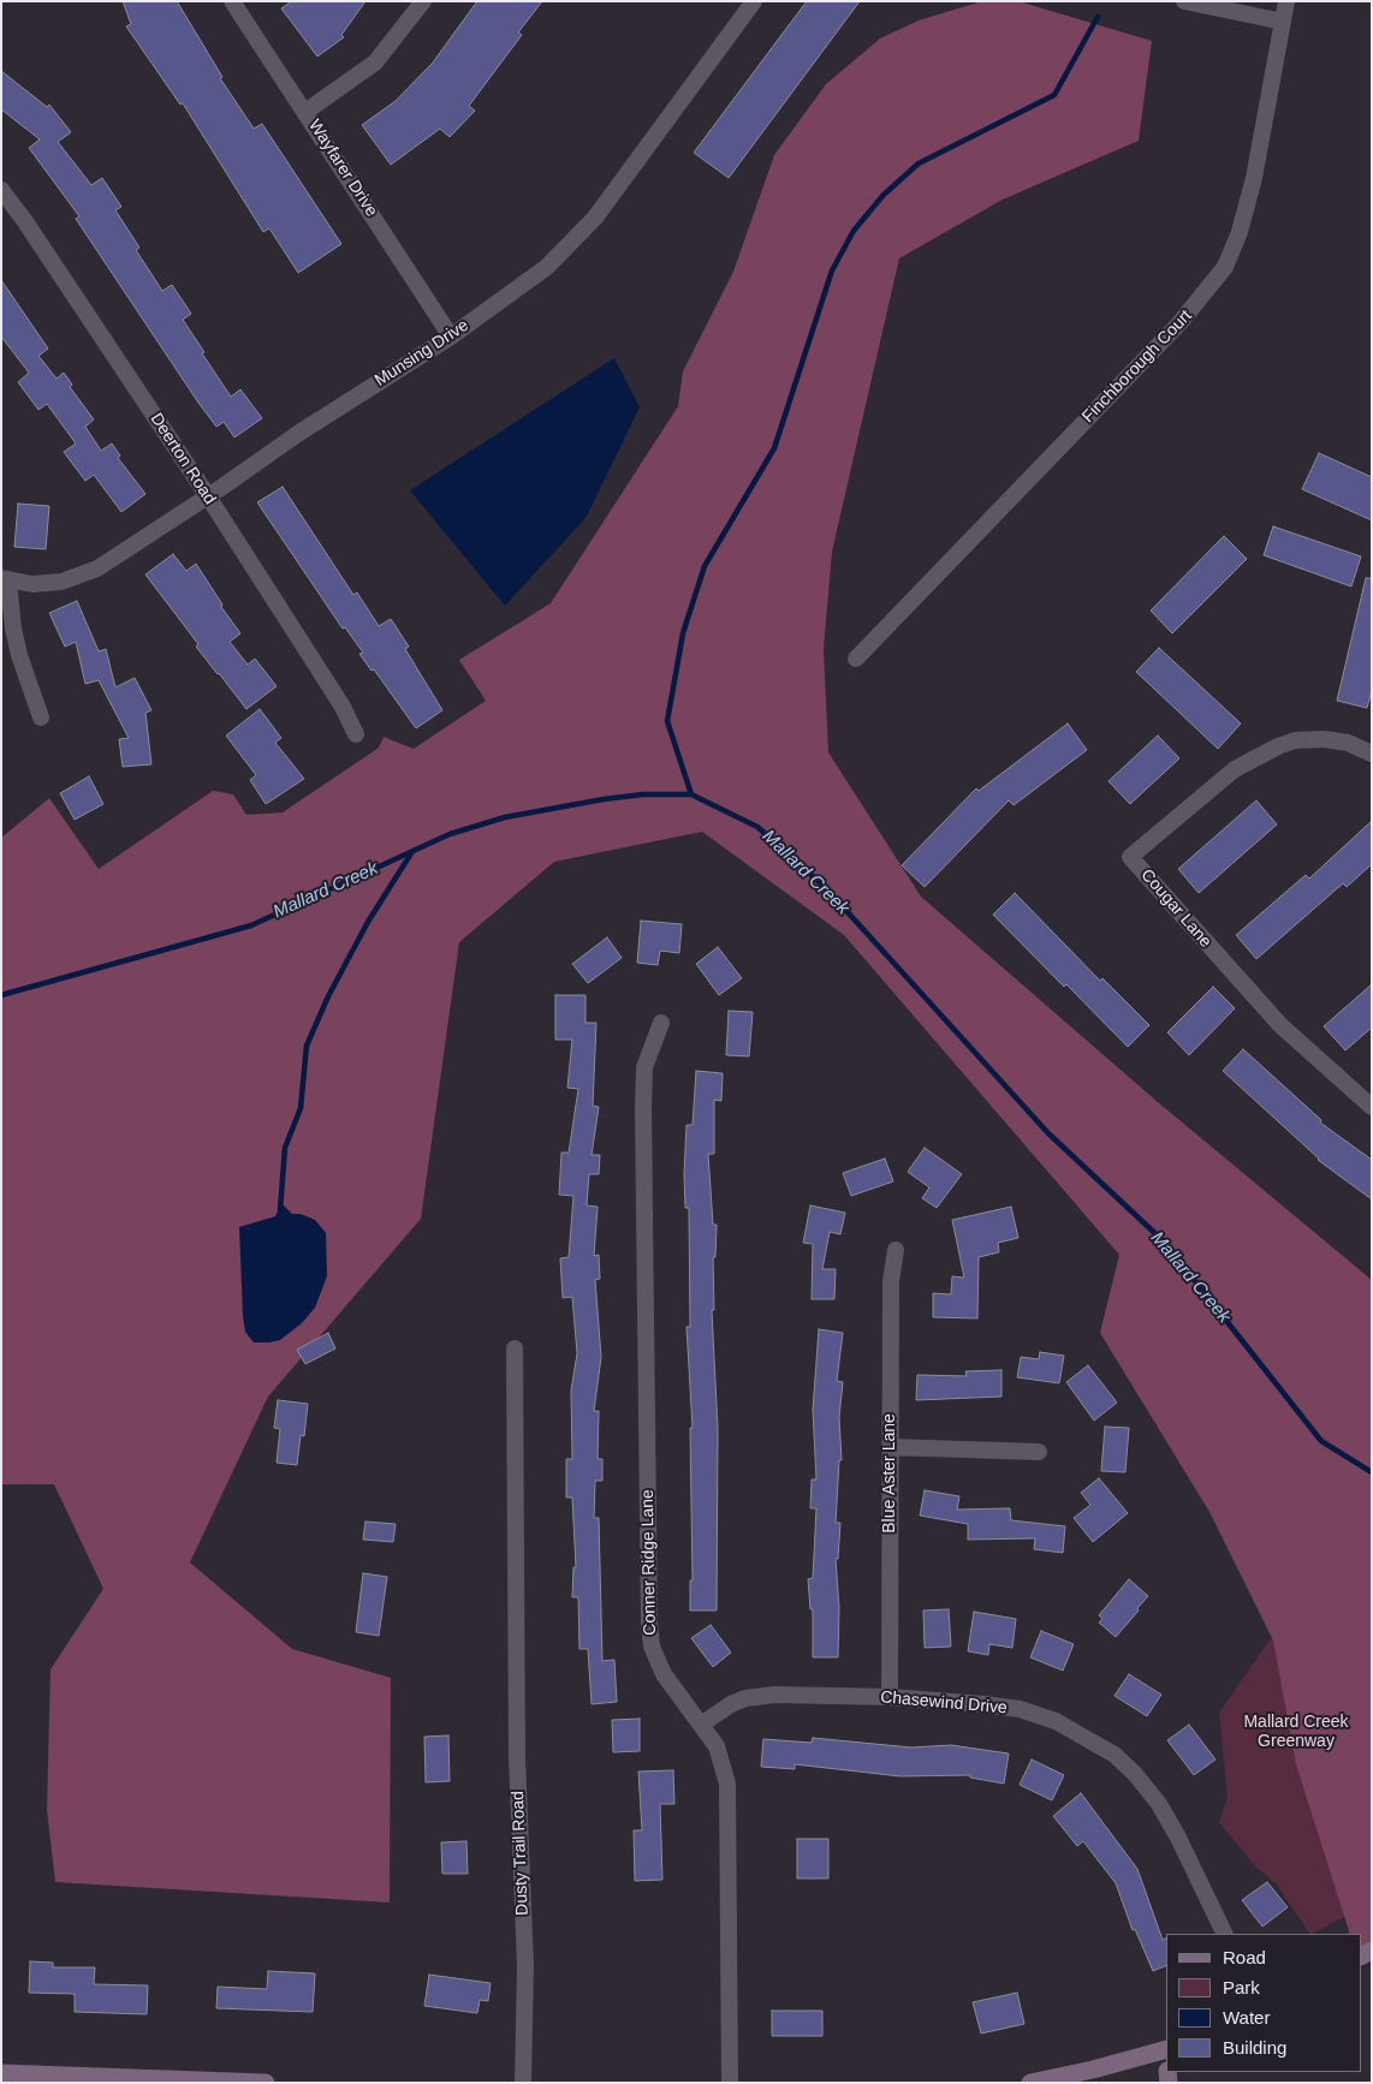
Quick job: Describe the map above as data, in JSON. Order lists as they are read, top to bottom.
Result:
{
  "streets": {
    "street": [
      "Wayfarer Drive",
      "Munsing Drive",
      "Finchborough Court",
      "Deerton Road",
      "Cougar Lane",
      "Blue Aster Lane",
      "Conner Ridge Lane",
      "Chasewind Drive",
      "Dusty Trail Road"
    ]
  },
  "crossings": [
    ["Wayfarer Drive", "Munsing Drive"],
    ["Munsing Drive", "Deerton Road"],
    ["Blue Aster Lane", "Chasewind Drive"],
    ["Conner Ridge Lane", "Chasewind Drive"]
  ],
  "water": ["Mallard Creek"],
  "parks": ["Mallard Creek Greenway"],
  "legend": [
    "Road",
    "Park",
    "Water",
    "Building"
  ]
}
